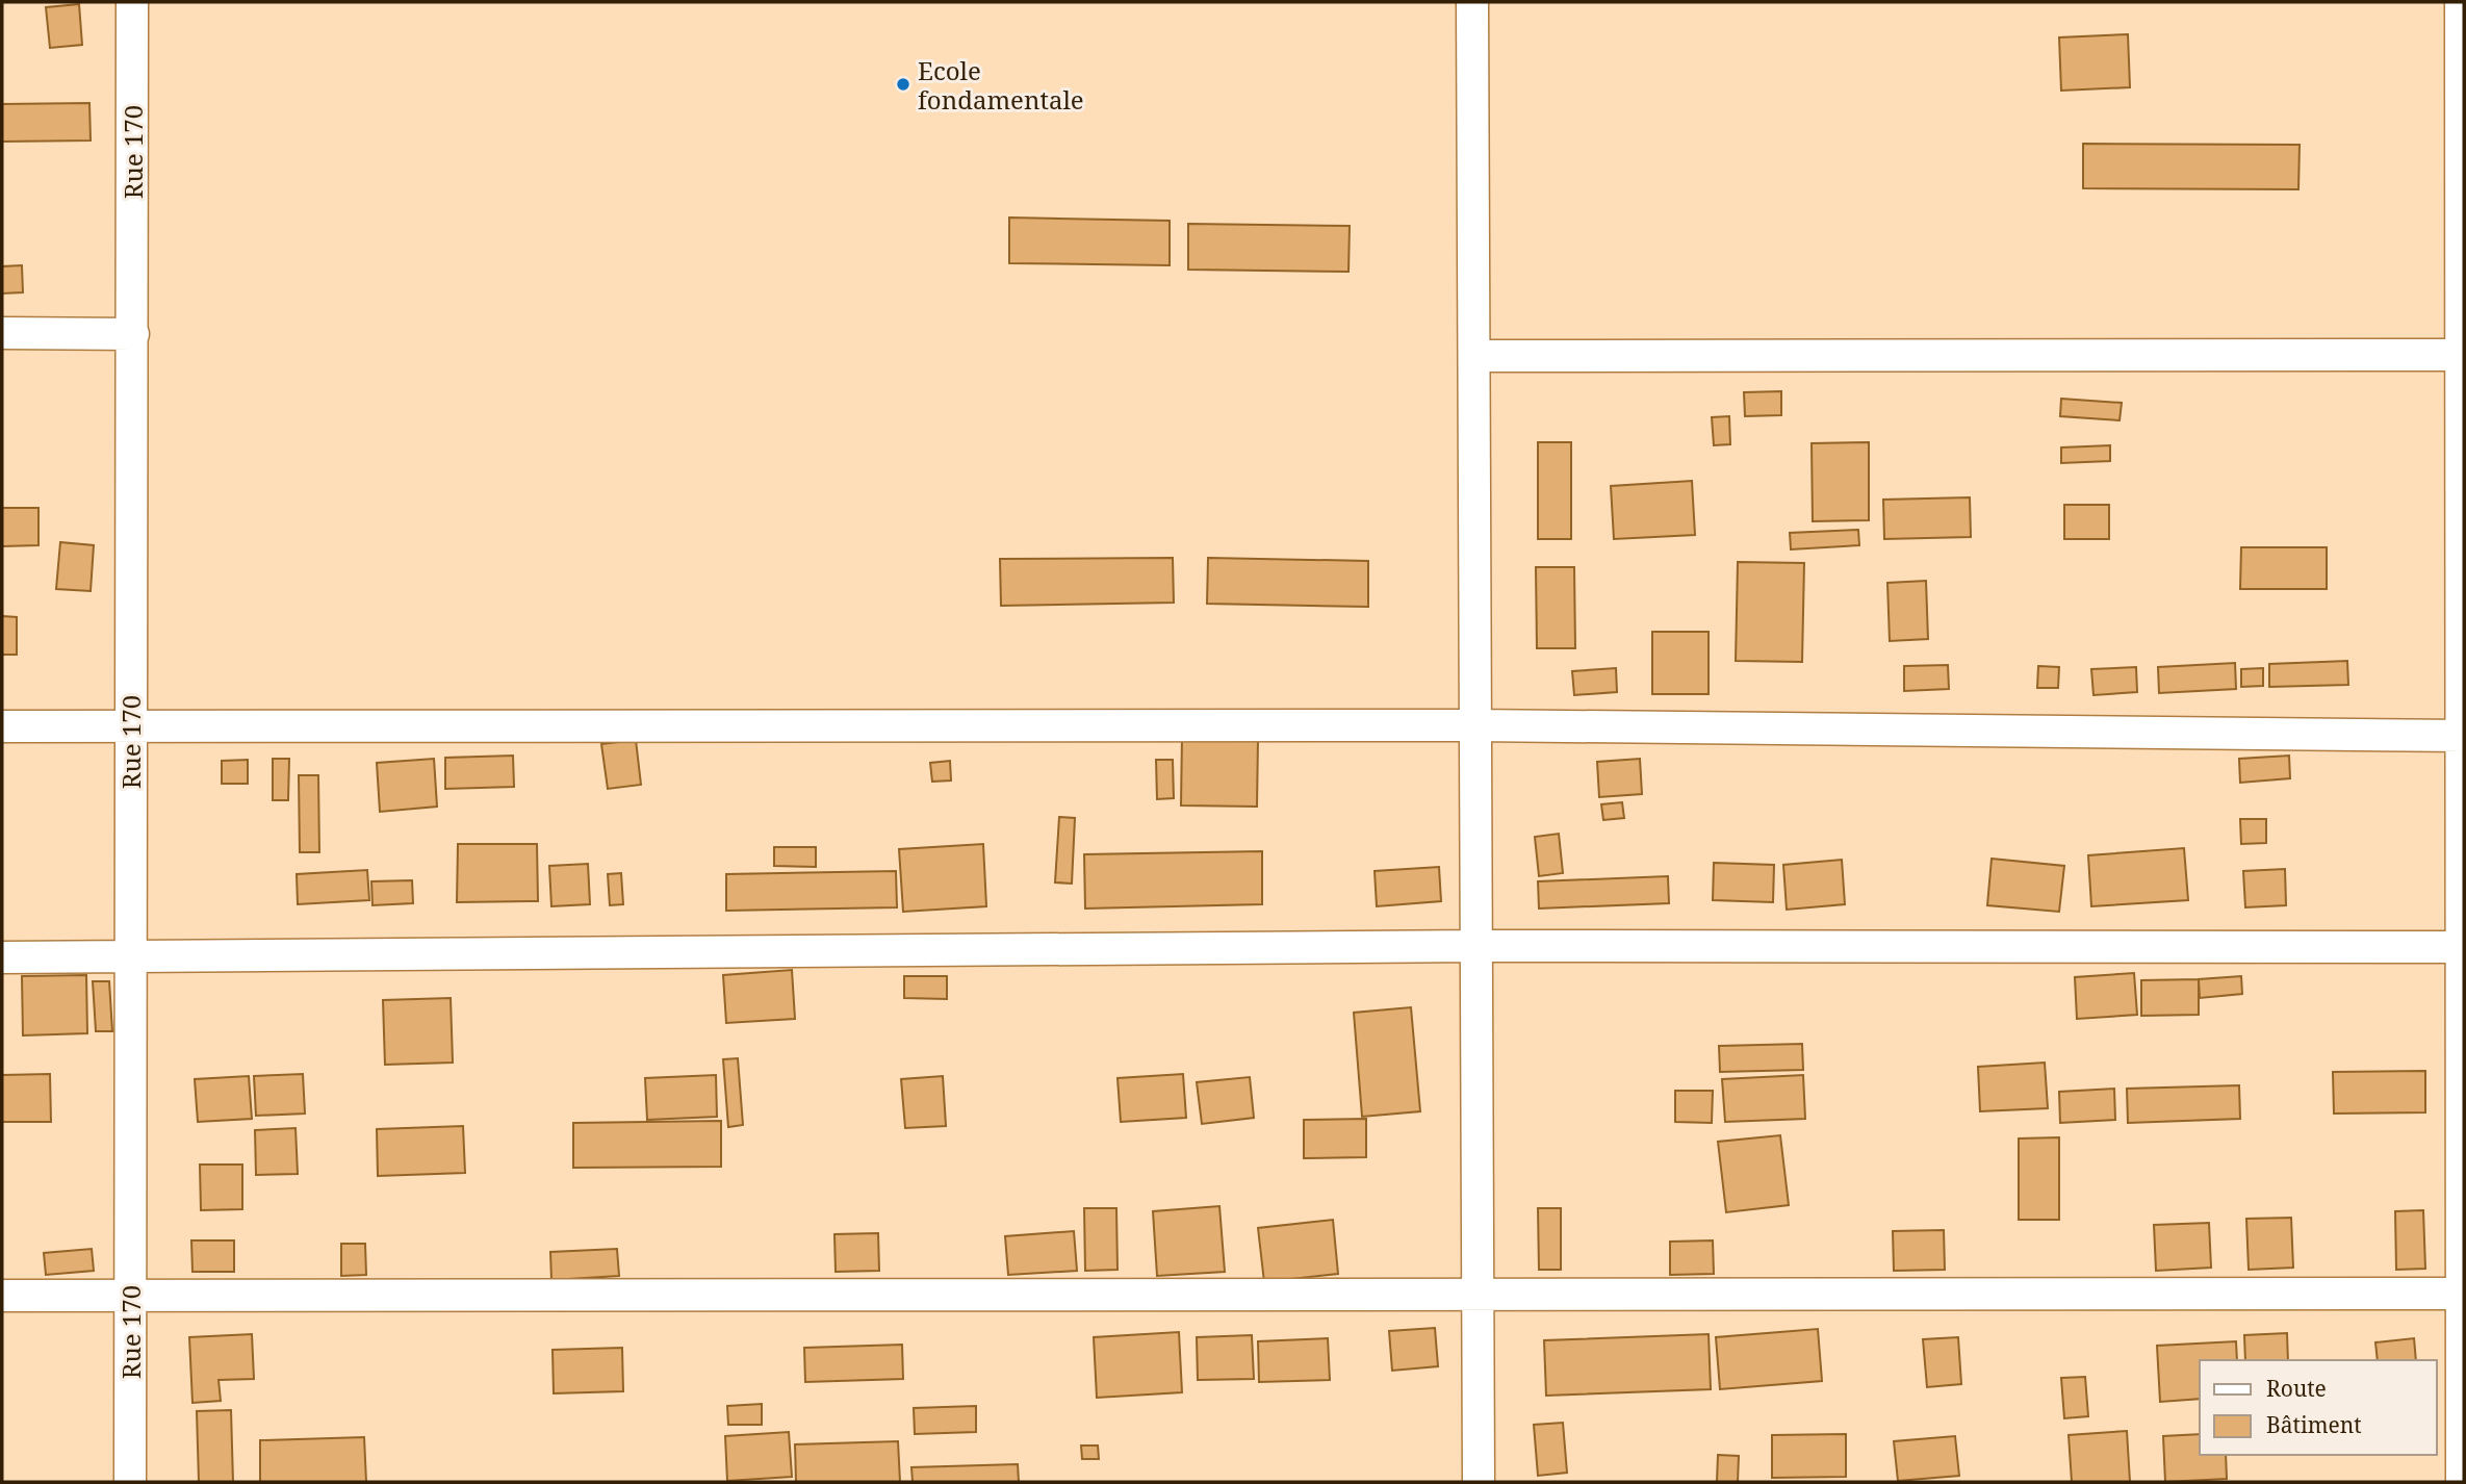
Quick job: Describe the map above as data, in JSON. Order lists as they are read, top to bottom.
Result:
{
  "streets": {
    "street": ["Rue 170"]
  },
  "places": ["Ecole fondamentale"],
  "legend": ["Route", "Bâtiment"]
}
